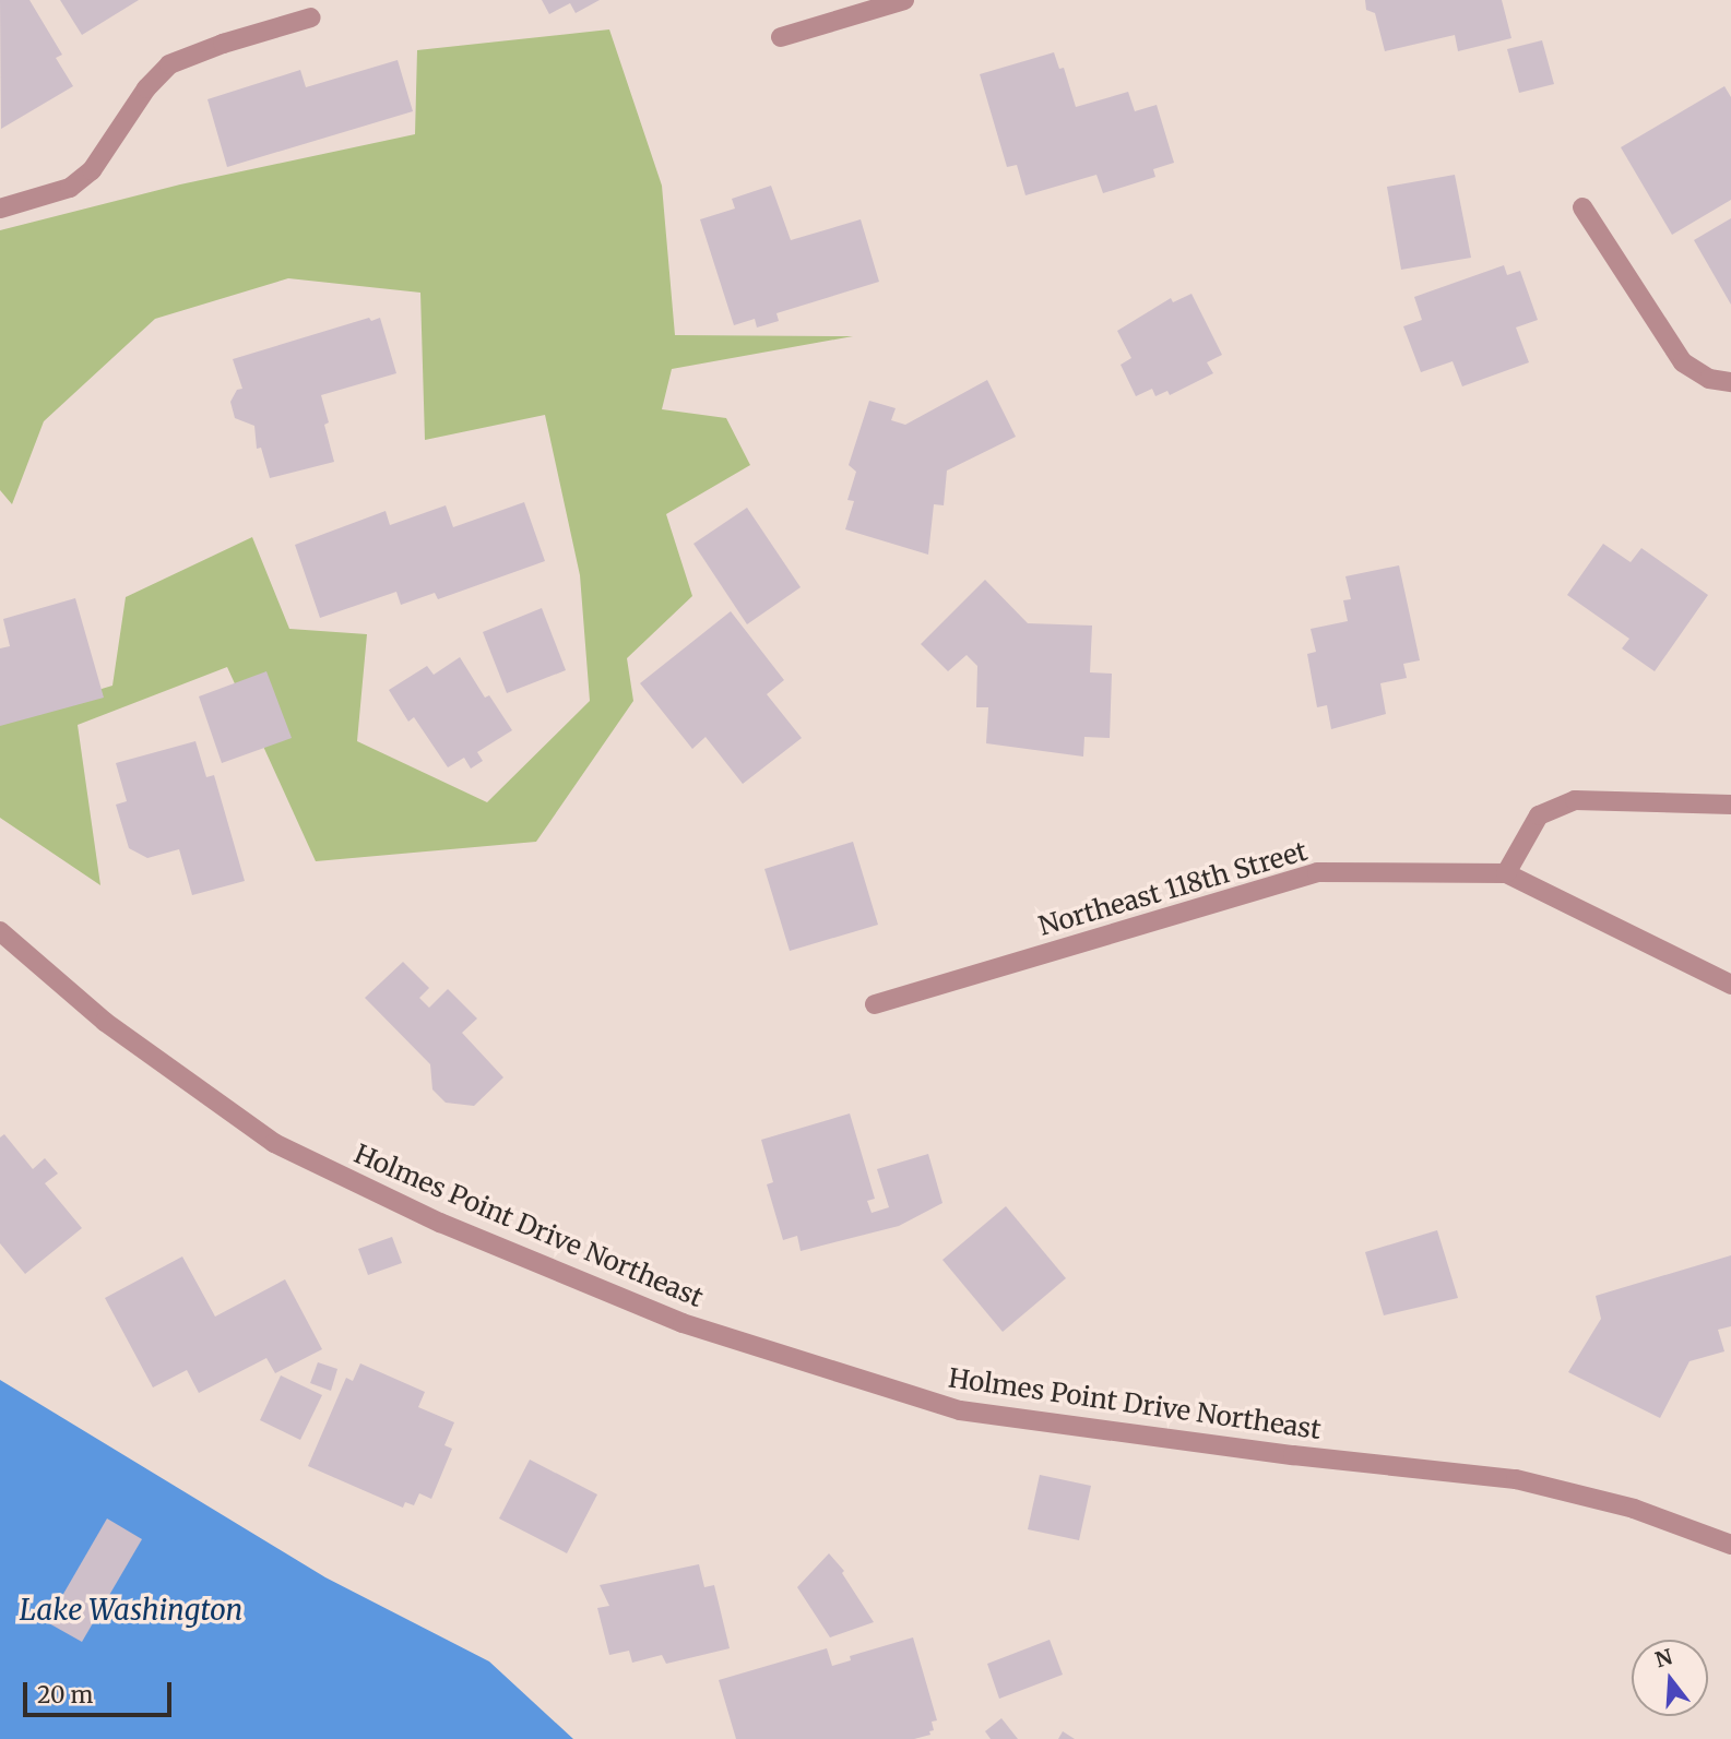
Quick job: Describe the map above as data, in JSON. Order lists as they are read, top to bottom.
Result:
{
  "streets": {
    "street": ["Northeast 118th Street", "Holmes Point Drive Northeast"]
  },
  "water": ["Lake Washington"],
  "scale_bar": "20 m",
  "north": "top"
}
